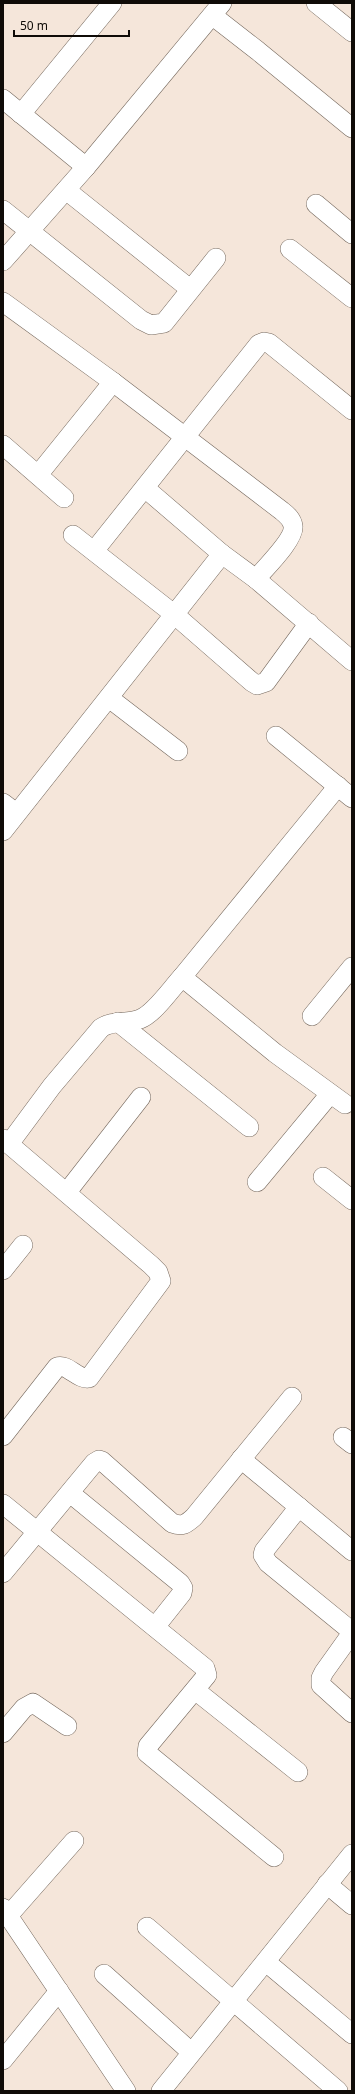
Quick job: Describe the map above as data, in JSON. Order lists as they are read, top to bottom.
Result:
{
  "scale_bar": "50 m"
}
